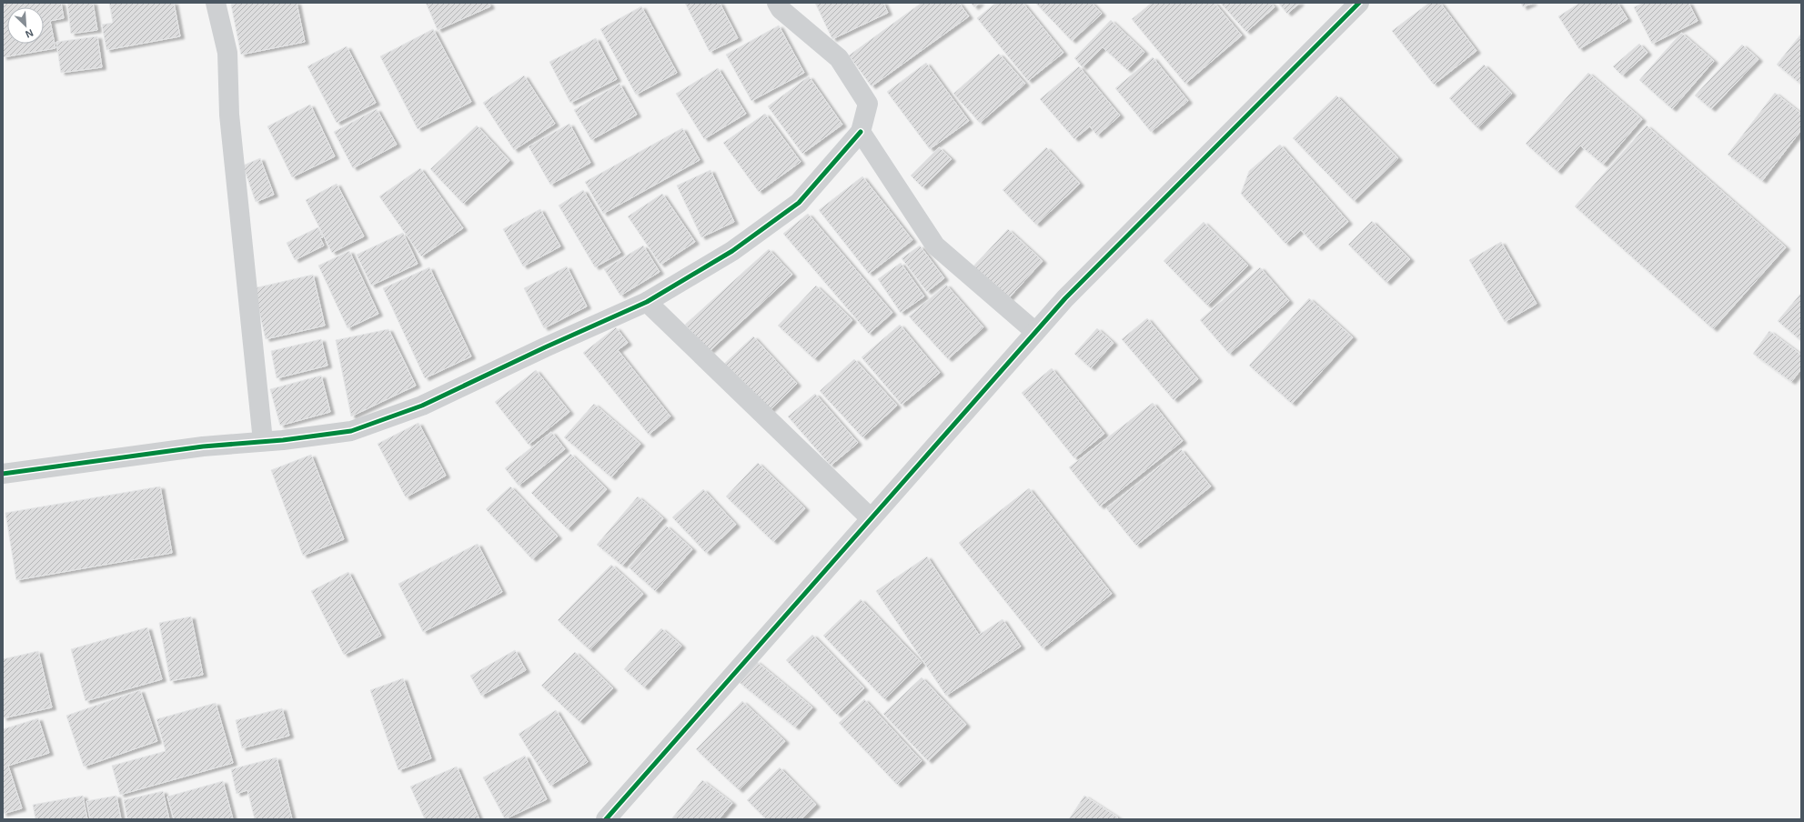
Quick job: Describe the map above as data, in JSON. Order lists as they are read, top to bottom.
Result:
{
  "north": "bottom right"
}
